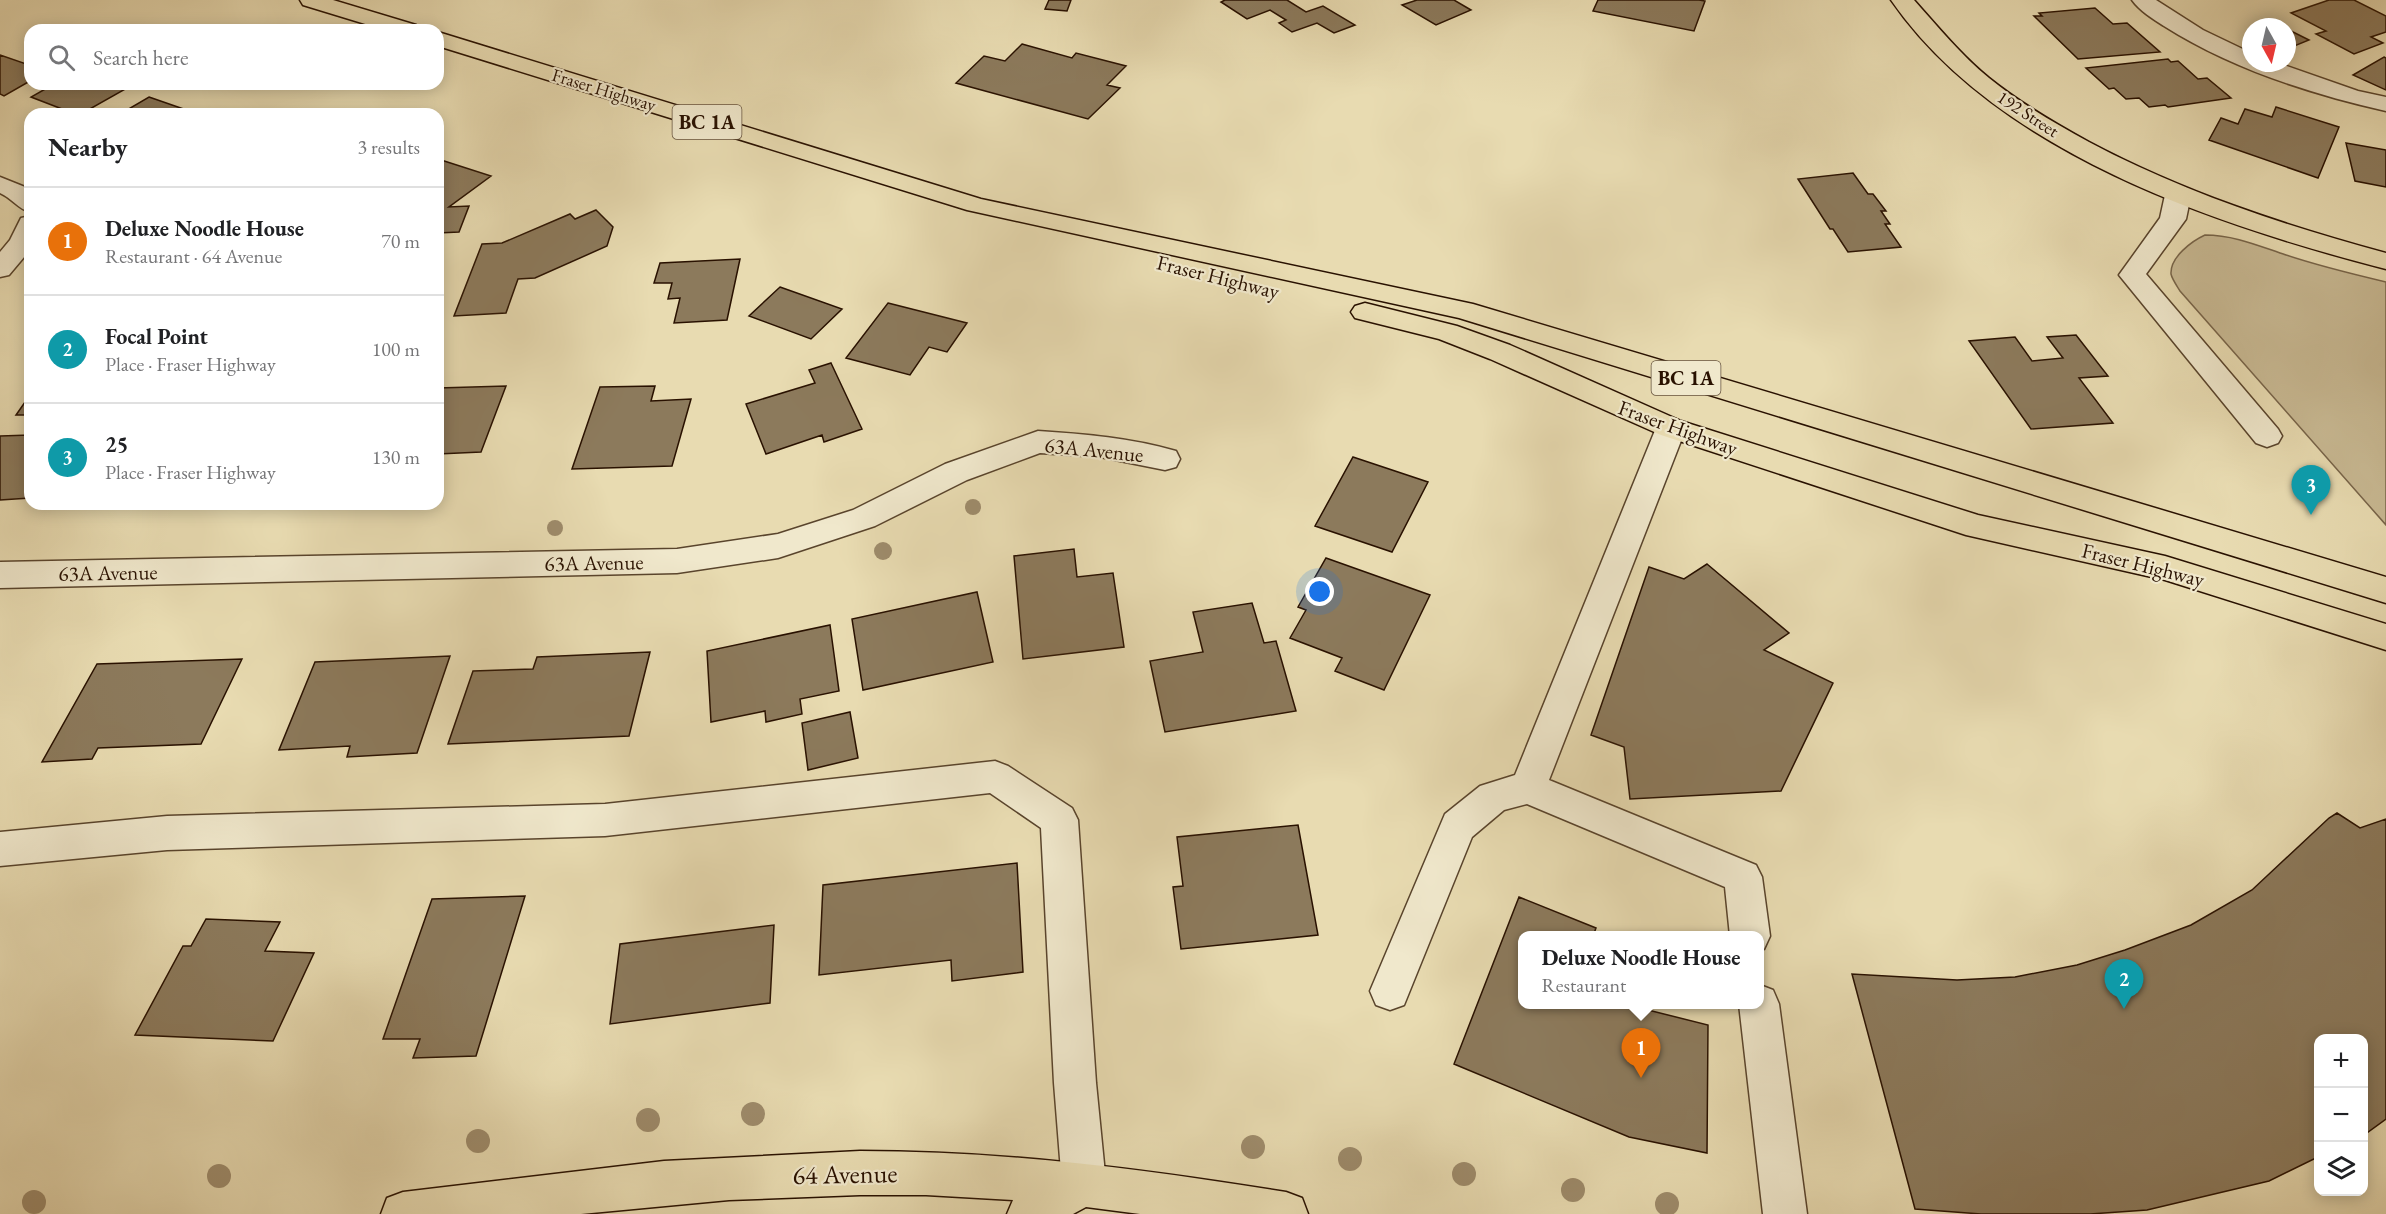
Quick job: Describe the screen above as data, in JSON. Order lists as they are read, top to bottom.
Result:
{
  "streets": {
    "main road": [
      "Fraser Highway",
      "192 Street",
      "BC 1A",
      "64 Avenue"
    ],
    "street": ["63A Avenue"]
  },
  "north": "bottom",
  "page": {
    "search": "Search here",
    "heading": ["Nearby", "3 results"],
    "list": [
      {
        "mark": "1",
        "name": "Deluxe Noodle House",
        "note": "Restaurant · 64 Avenue",
        "value": "70 m"
      },
      {
        "mark": "2",
        "name": "Focal Point",
        "note": "Place · Fraser Highway",
        "value": "100 m"
      },
      {
        "mark": "3",
        "name": "25",
        "note": "Place · Fraser Highway",
        "value": "130 m"
      }
    ],
    "pins": ["3", "2", "1"],
    "popup": ["Deluxe Noodle House", "Restaurant"],
    "map_buttons": ["+", "−"]
  }
}
